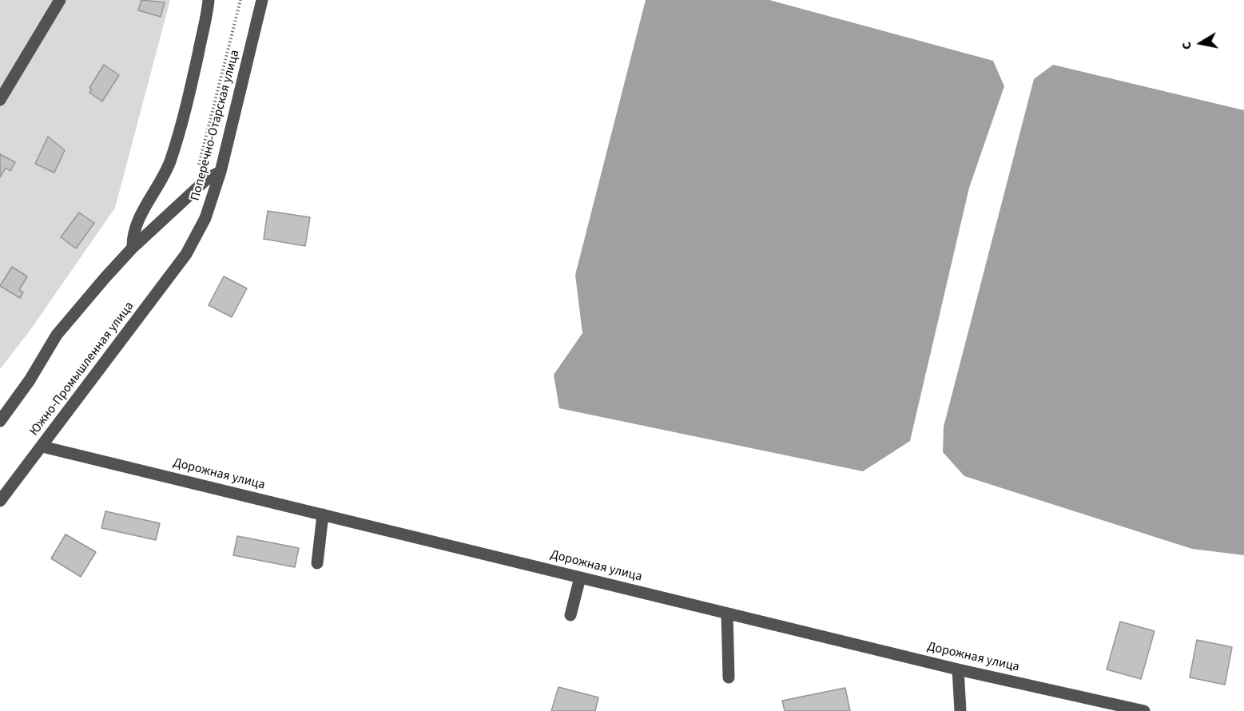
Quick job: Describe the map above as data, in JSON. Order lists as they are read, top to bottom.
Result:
{
  "streets": {
    "street": ["Поперечно-Отарская улица", "Южно-Промышленная улица", "Дорожная улица"]
  },
  "crossings": [
    ["Поперечно-Отарская улица", "Южно-Промышленная улица"],
    ["Южно-Промышленная улица", "Дорожная улица"]
  ],
  "north": "left"
}
